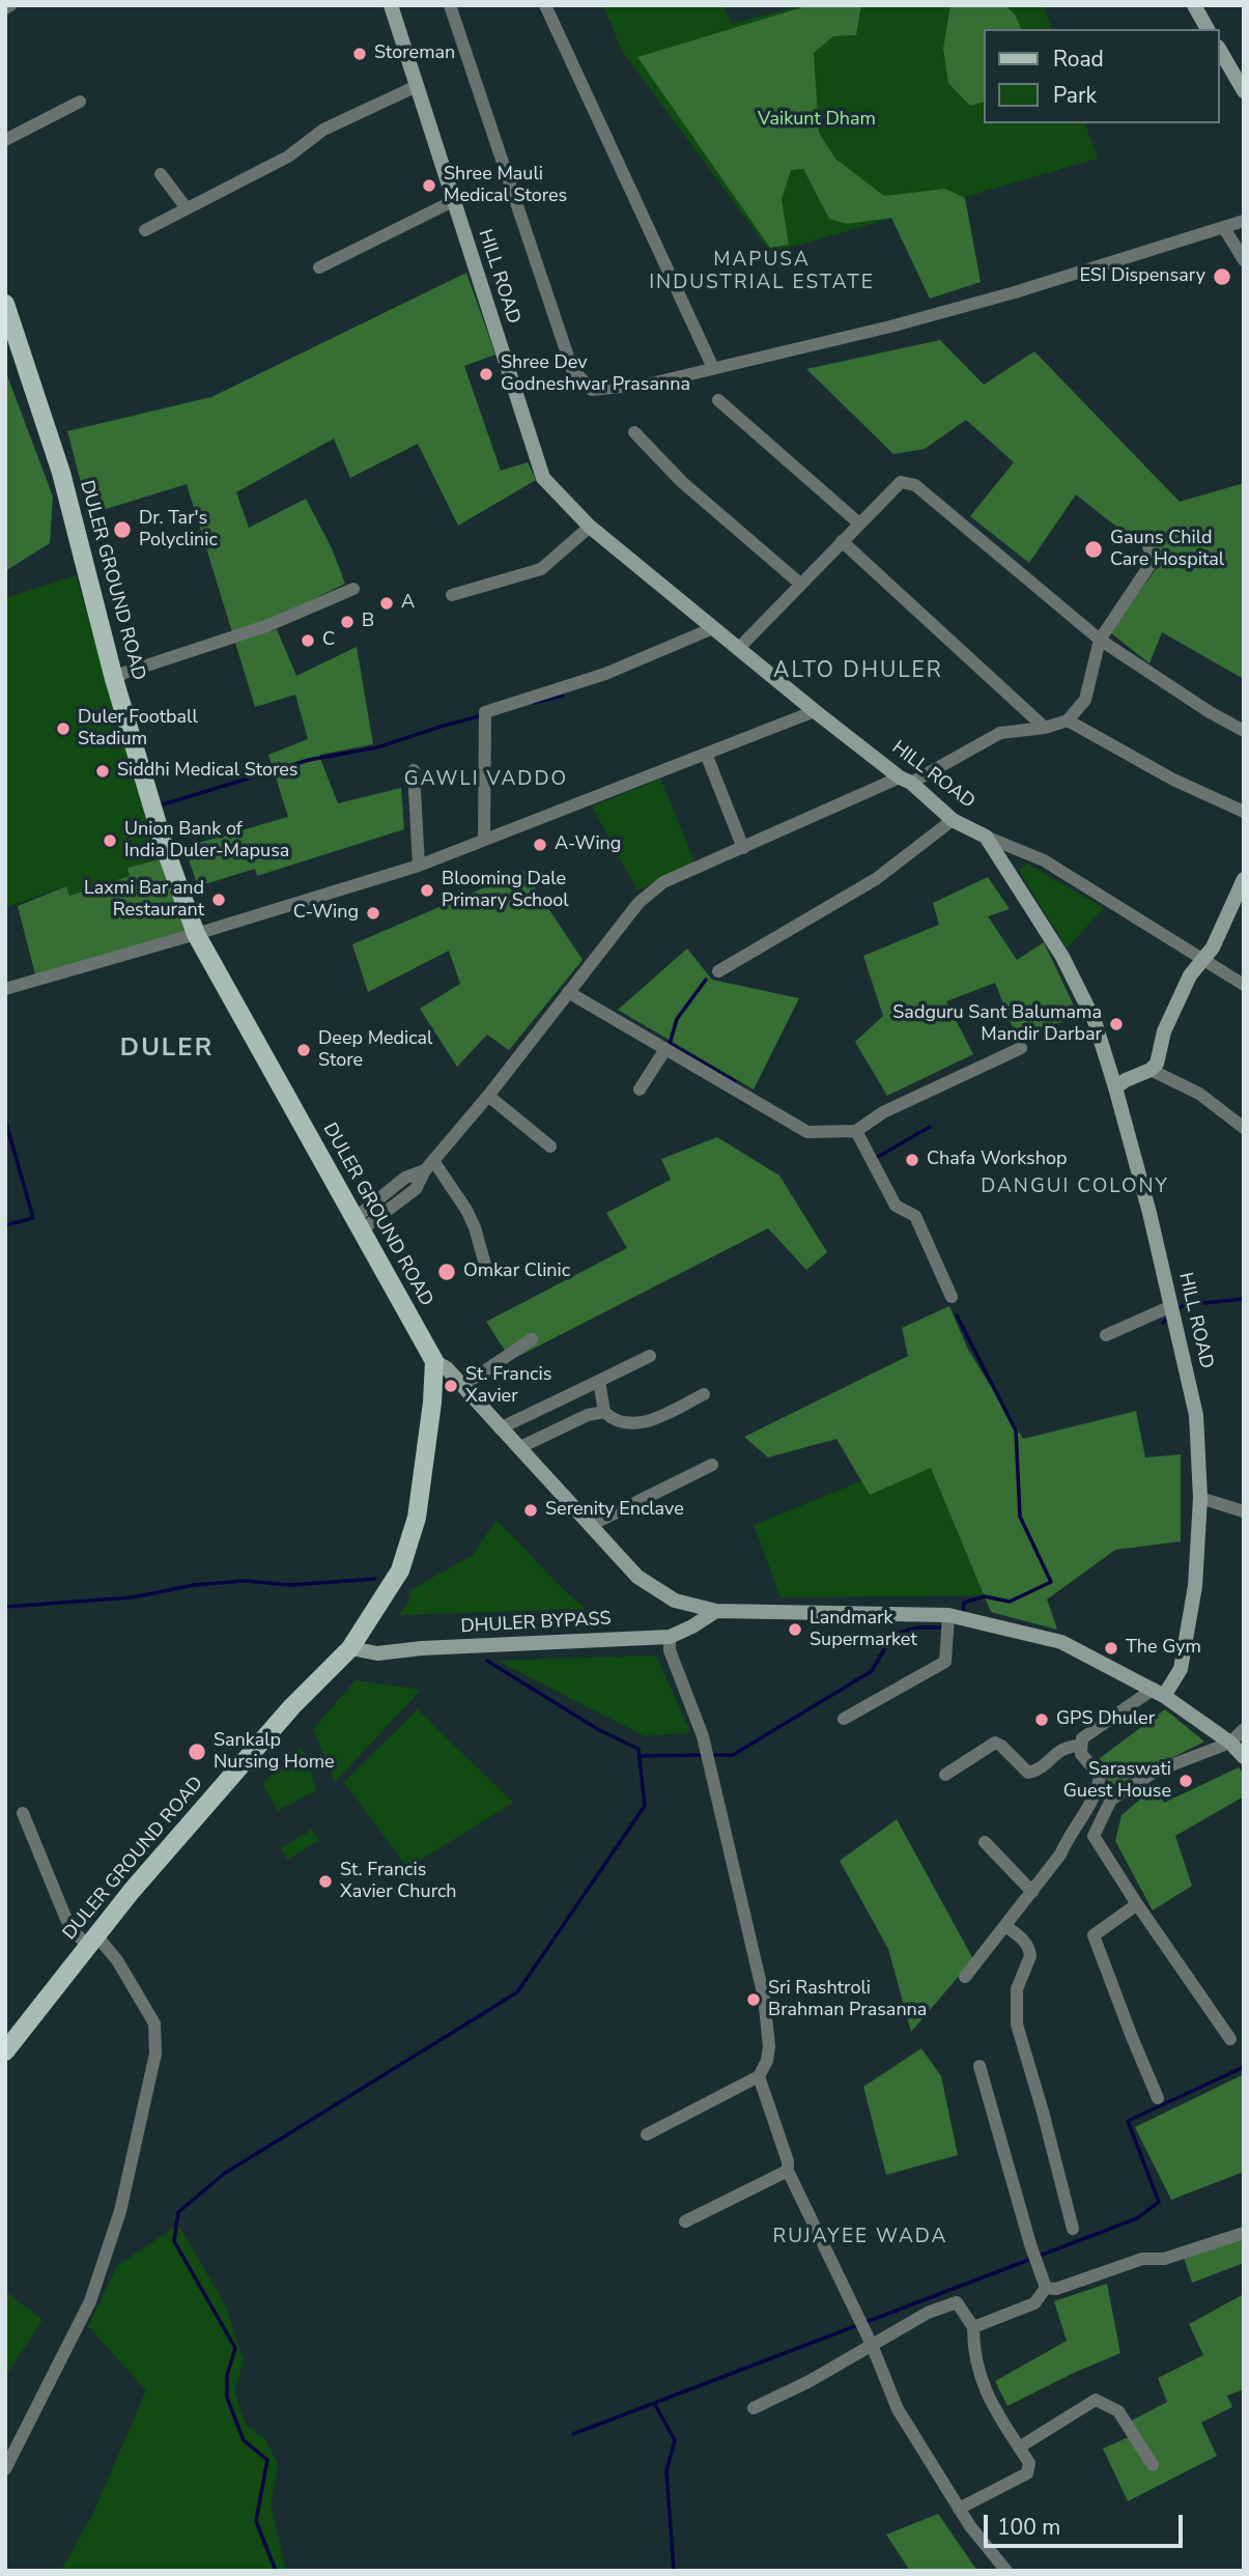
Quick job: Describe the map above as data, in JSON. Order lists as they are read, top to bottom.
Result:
{
  "streets": {
    "main road": ["DULER GROUND ROAD"],
    "street": ["HILL ROAD", "DHULER BYPASS"]
  },
  "crossings": [
    ["DULER GROUND ROAD", "DHULER BYPASS"]
  ],
  "districts": [
    "MAPUSA INDUSTRIAL ESTATE",
    "ALTO DHULER",
    "GAWLI VADDO",
    "DULER",
    "DANGUI COLONY",
    "RUJAYEE WADA"
  ],
  "parks": ["Vaikunt Dham"],
  "places": [
    "Storeman",
    "Shree Mauli Medical Stores",
    "ESI Dispensary",
    "Shree Dev Godneshwar Prasanna",
    "Dr. Tar's Polyclinic",
    "Gauns Child Care Hospital",
    "A",
    "B",
    "C",
    "Duler Football Stadium",
    "Siddhi Medical Stores",
    "Union Bank of India Duler-Mapusa",
    "A-Wing",
    "Blooming Dale Primary School",
    "Laxmi Bar and Restaurant",
    "C-Wing",
    "Sadguru Sant Balumama Mandir Darbar",
    "Deep Medical Store",
    "Chafa Workshop",
    "Omkar Clinic",
    "St. Francis Xavier",
    "Serenity Enclave",
    "Landmark Supermarket",
    "The Gym",
    "GPS Dhuler",
    "Sankalp Nursing Home",
    "Saraswati Guest House",
    "St. Francis Xavier Church",
    "Sri Rashtroli Brahman Prasanna"
  ],
  "legend": ["Road", "Park"],
  "scale_bar": "100 m"
}
